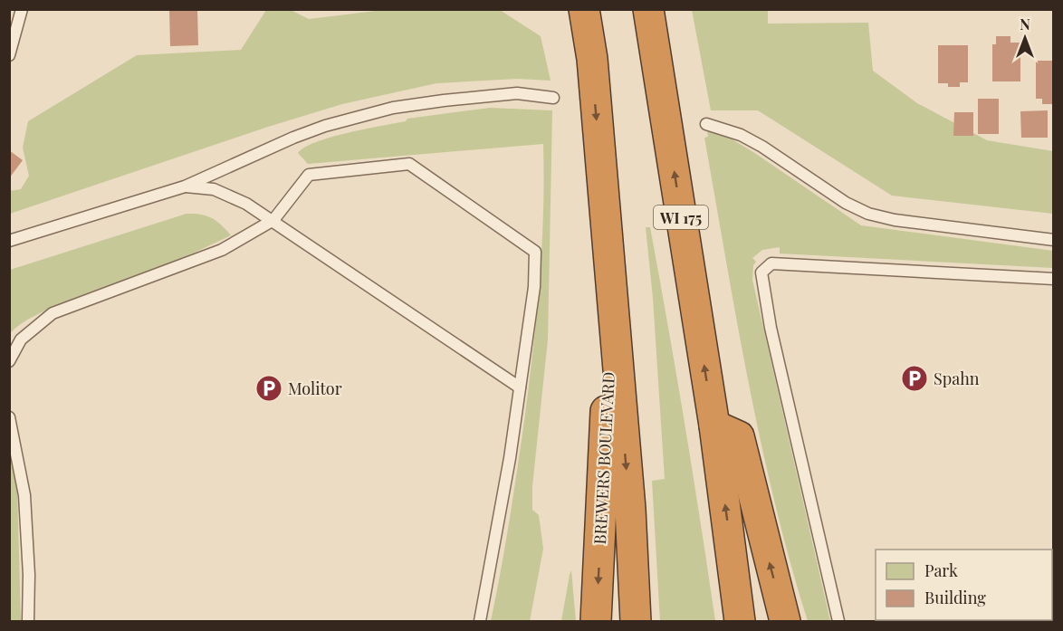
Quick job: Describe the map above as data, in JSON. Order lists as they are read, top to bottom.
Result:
{
  "streets": {
    "highway": ["WI 175", "BREWERS BOULEVARD"]
  },
  "places": {
    "parking": ["Spahn", "Molitor"]
  },
  "legend": ["Park", "Building"],
  "north": "top"
}
